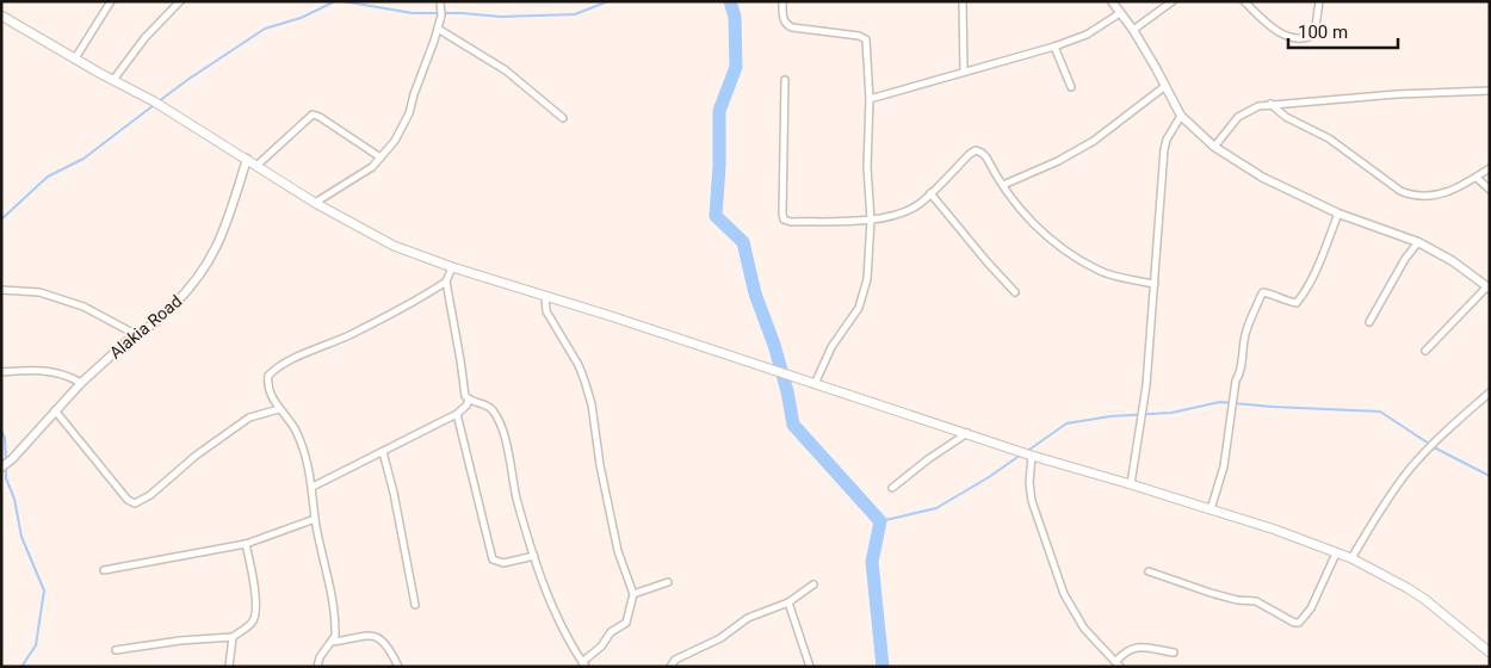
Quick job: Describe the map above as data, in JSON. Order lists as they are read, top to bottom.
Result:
{
  "streets": {
    "street": ["Alakia Road"]
  },
  "scale_bar": "100 m"
}
